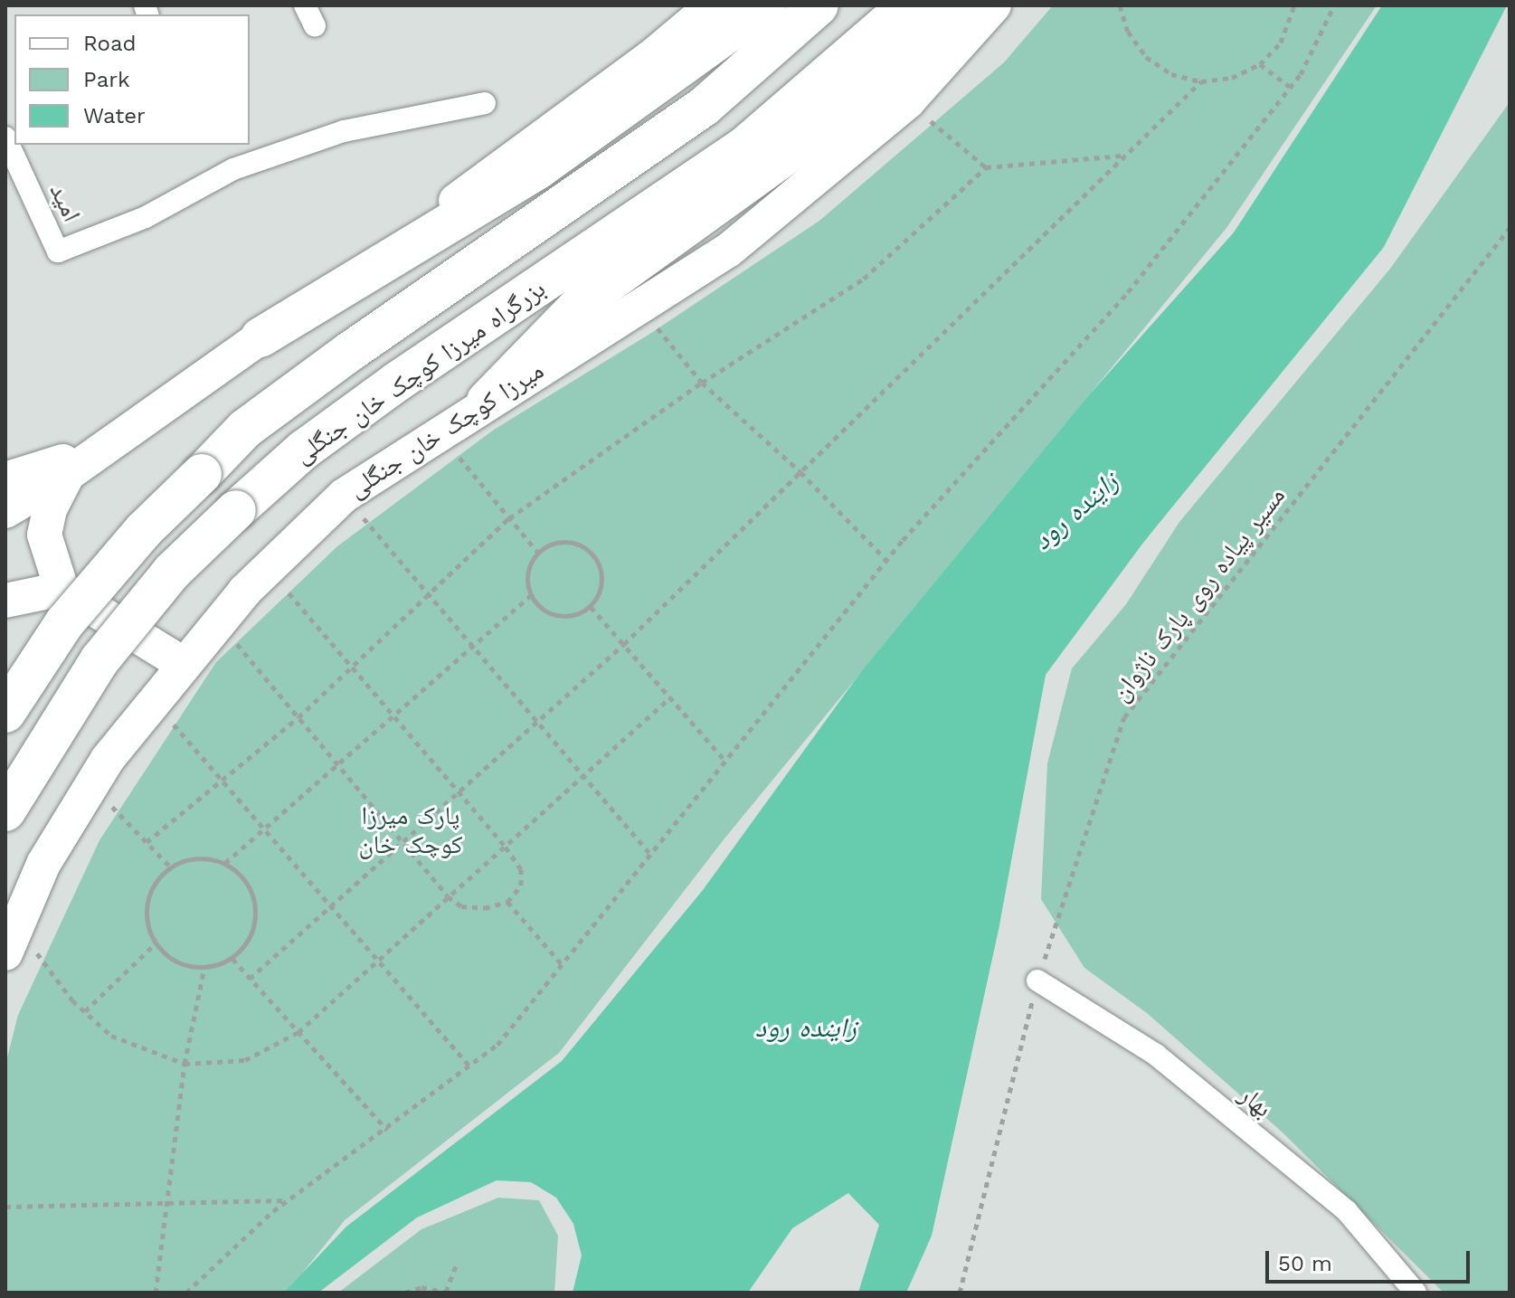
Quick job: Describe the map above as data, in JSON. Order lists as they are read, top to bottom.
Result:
{
  "streets": {
    "highway": ["بزرگراه میرزا کوچک خان جنگلی"],
    "main road": ["میرزا کوچک خان جنگلی"],
    "street": ["امید", "بهار"],
    "path": ["مسیر پیاده روی پارک ناژوان"]
  },
  "crossings": [
    ["مسیر پیاده روی پارک ناژوان", "بهار"]
  ],
  "water": ["زاینده رود"],
  "parks": ["پارک میرزا کوچک خان"],
  "legend": ["Road", "Park", "Water"],
  "scale_bar": "50 m"
}
